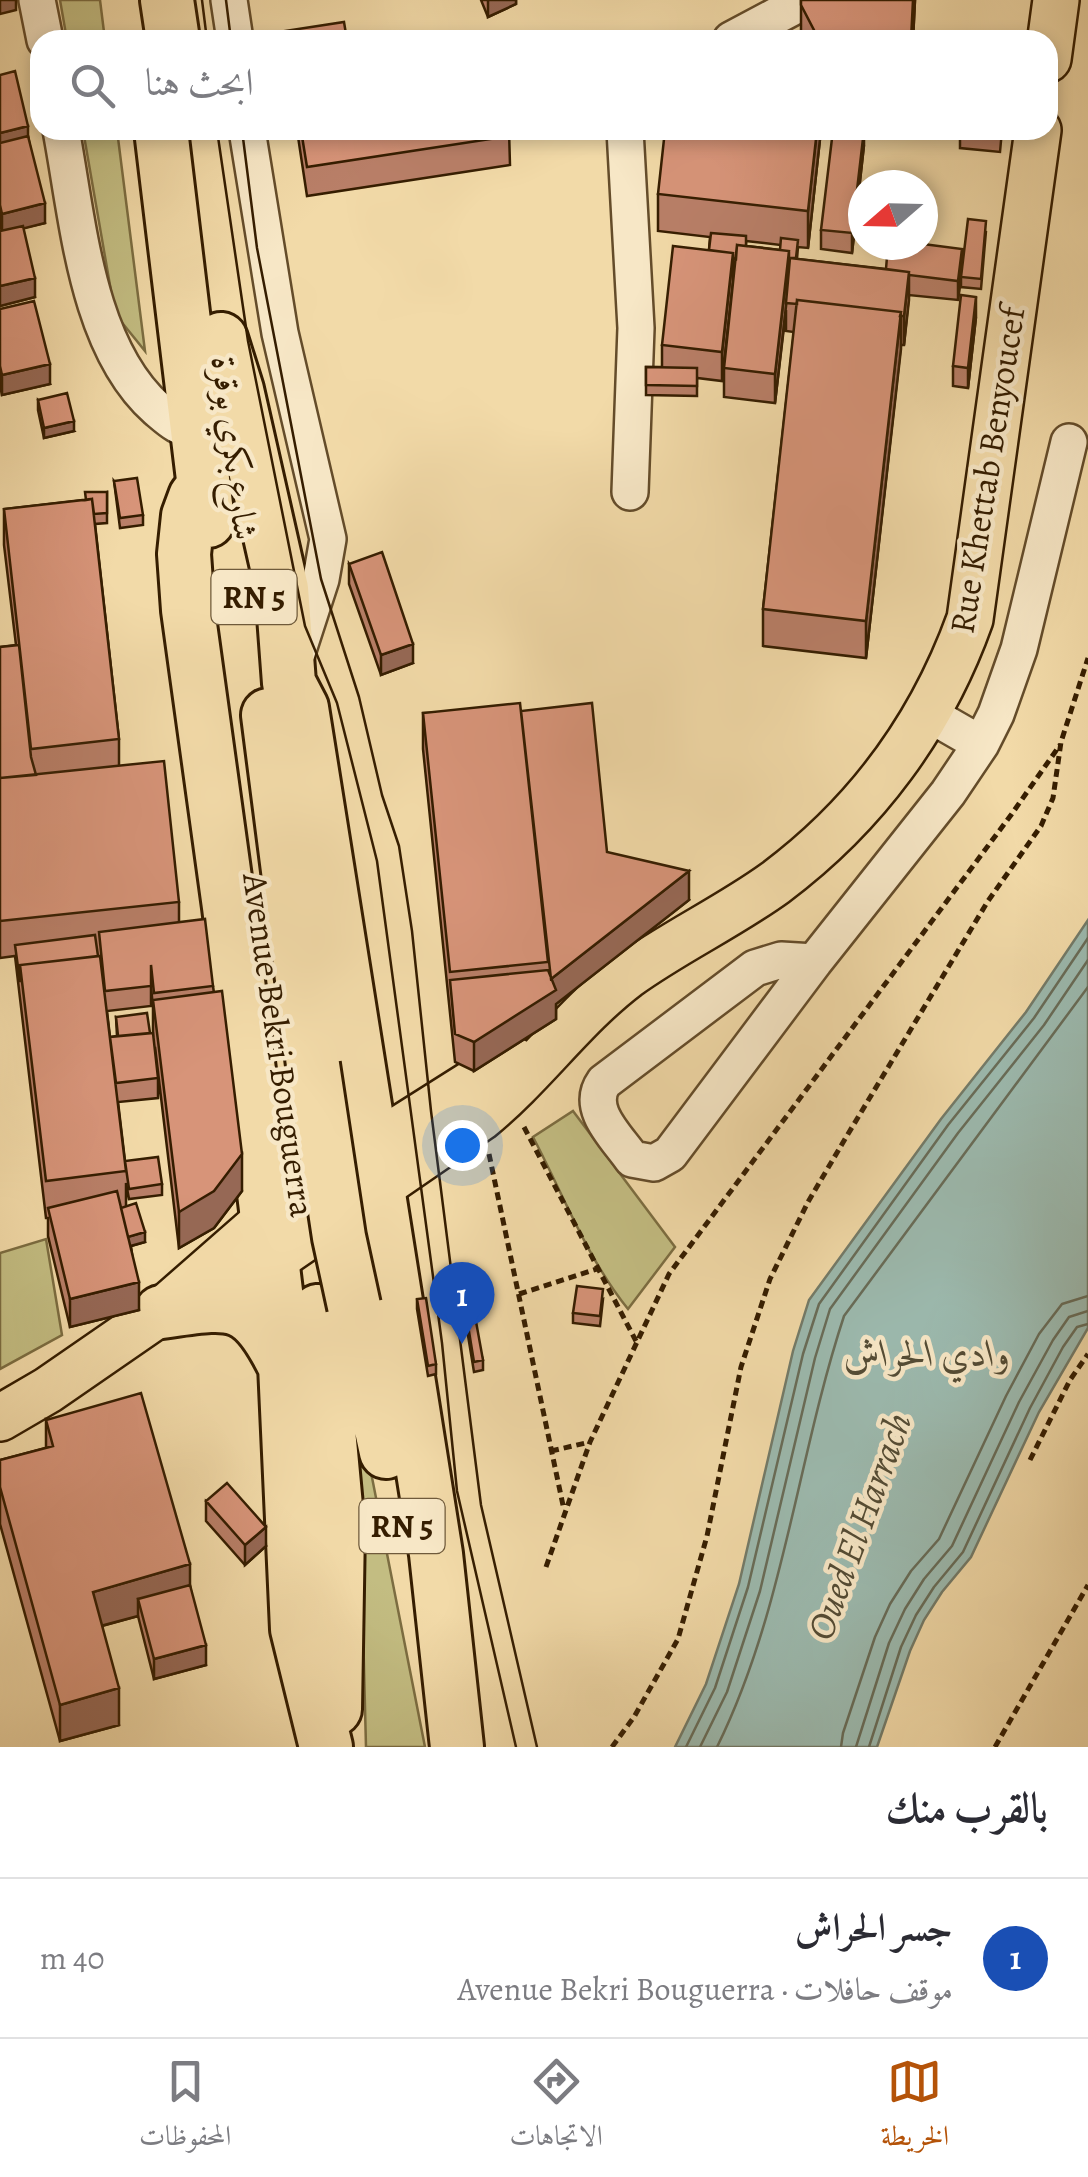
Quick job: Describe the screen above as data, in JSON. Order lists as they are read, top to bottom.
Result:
{
  "streets": {
    "highway": ["شارع بكري بوقرة", "RN 5", "Avenue Bekri Bouguerra"],
    "main road": ["Rue Khettab Benyoucef"]
  },
  "crossings": [
    ["شارع بكري بوقرة", "Avenue Bekri Bouguerra"]
  ],
  "water": ["وادي الحراش", "Oued El Harrach"],
  "north": "left",
  "page": {
    "search": "ابحث هنا",
    "pins": "1",
    "heading": "بالقرب منك",
    "list": [
      {
        "mark": "1",
        "name": "جسر الحراش",
        "note": "موقف حافلات · Avenue Bekri Bouguerra",
        "value": "40 m"
      }
    ],
    "nav": ["الخريطة", "الاتجاهات", "المحفوظات"]
  }
}
